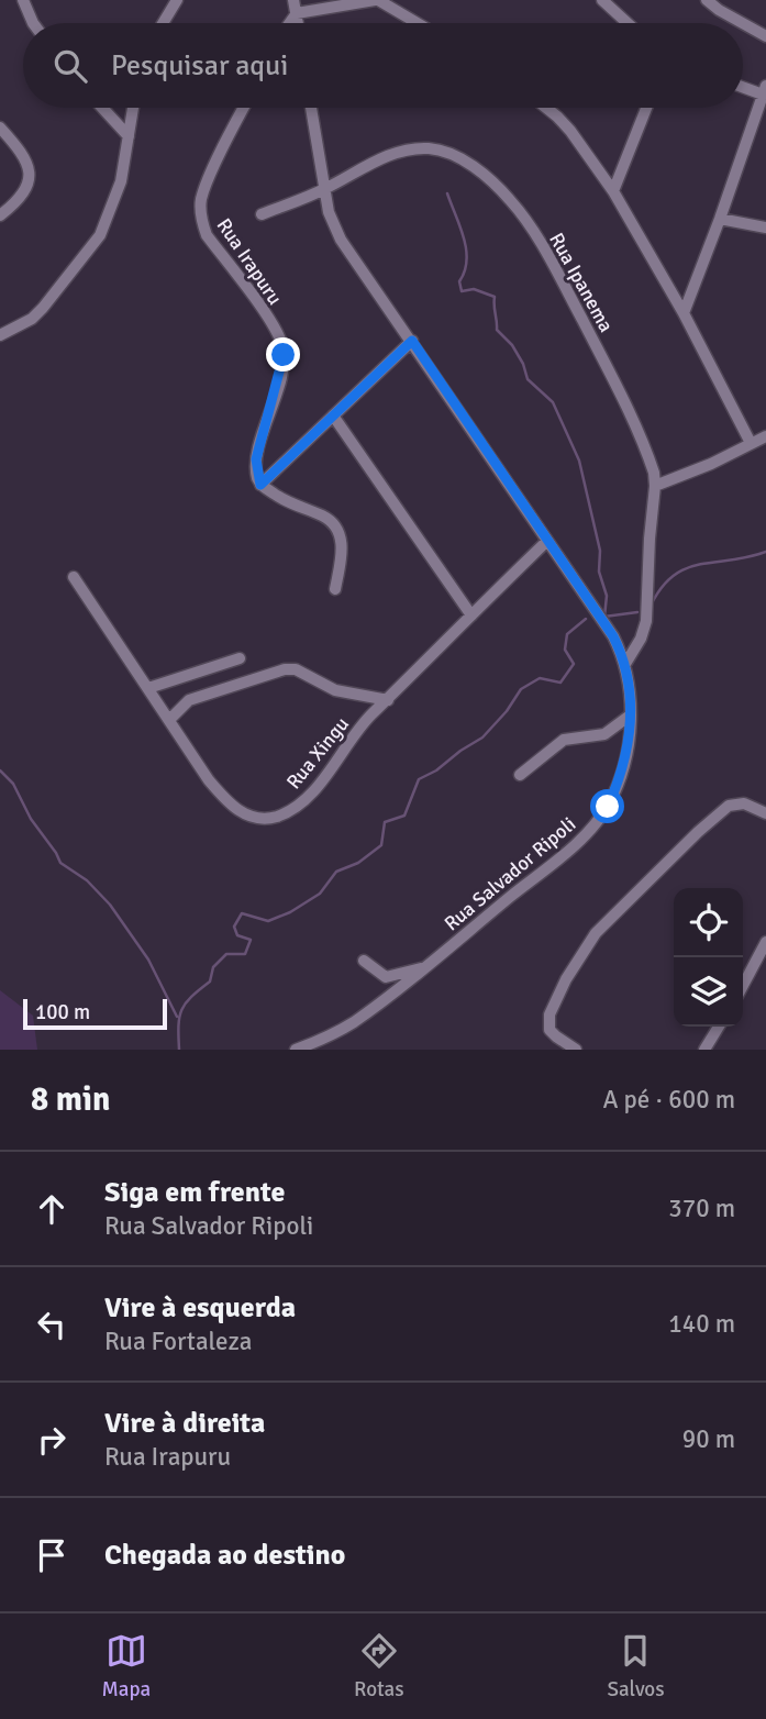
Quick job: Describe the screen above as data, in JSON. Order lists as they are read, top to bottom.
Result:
{
  "streets": {
    "street": [
      "Rua Irapuru",
      "Rua Ipanema",
      "Rua Xingu",
      "Rua Salvador Ripoli"
    ]
  },
  "crossings": [
    ["Rua Ipanema", "Rua Salvador Ripoli"],
    ["Rua Xingu", "Rua Salvador Ripoli"]
  ],
  "scale_bar": "100 m",
  "page": {
    "search": "Pesquisar aqui",
    "scale": "100 m",
    "heading": ["8 min", "A pé · 600 m"],
    "list": [
      ["Siga em frente", "Rua Salvador Ripoli", "370 m"],
      ["Vire à esquerda", "Rua Fortaleza", "140 m"],
      ["Vire à direita", "Rua Irapuru", "90 m"],
      "Chegada ao destino"
    ],
    "nav": ["Mapa", "Rotas", "Salvos"]
  }
}
